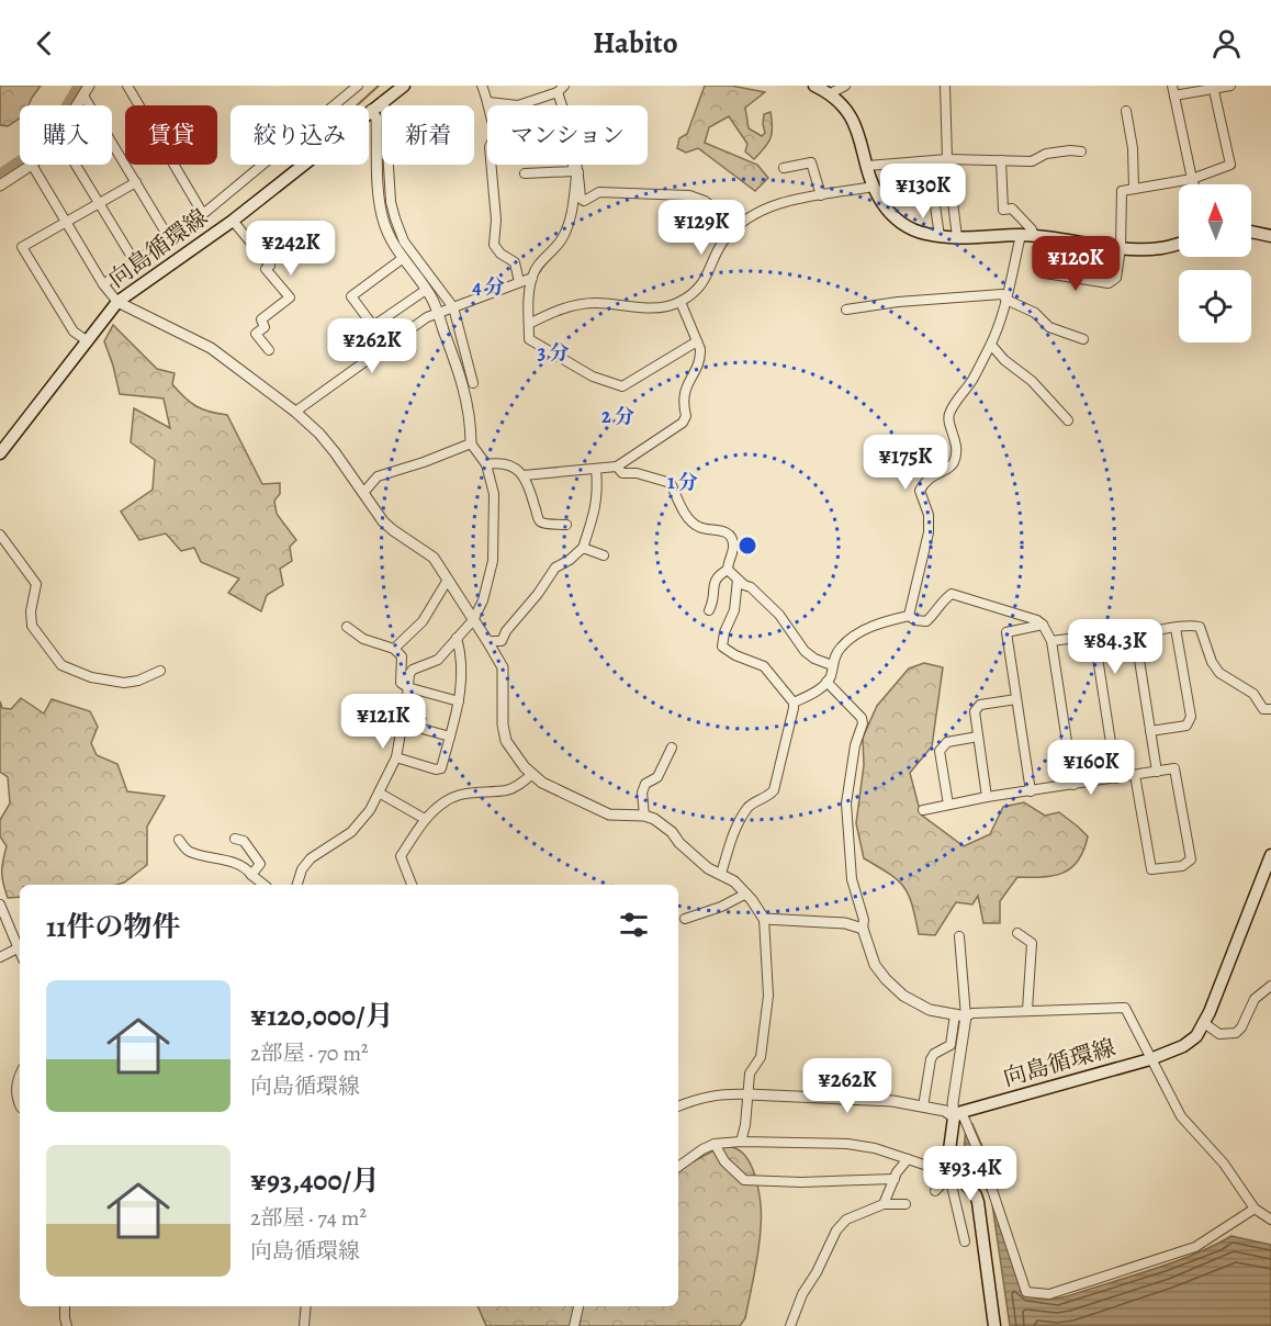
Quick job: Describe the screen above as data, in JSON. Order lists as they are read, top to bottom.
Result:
{
  "streets": {
    "main road": ["向島循環線"]
  },
  "north": "top",
  "page": {
    "header": "Habito",
    "chip": [
      "購入",
      "賃貸",
      "絞り込み",
      "新着",
      "マンション"
    ],
    "price": [
      "¥130K",
      "¥129K",
      "¥242K",
      "¥120K",
      "¥262K",
      "¥175K",
      "¥84.3K",
      "¥121K",
      "¥160K",
      "¥262K",
      "¥93.4K"
    ],
    "heading": "11件の物件",
    "list": [
      {
        "name": "¥120,000/月",
        "note": "2部屋 · 70 m² · 向島循環線"
      },
      {
        "name": "¥93,400/月",
        "note": "2部屋 · 74 m² · 向島循環線"
      }
    ]
  },
  "rings": [
    "4 分",
    "3 分",
    "2 分",
    "1 分"
  ]
}
